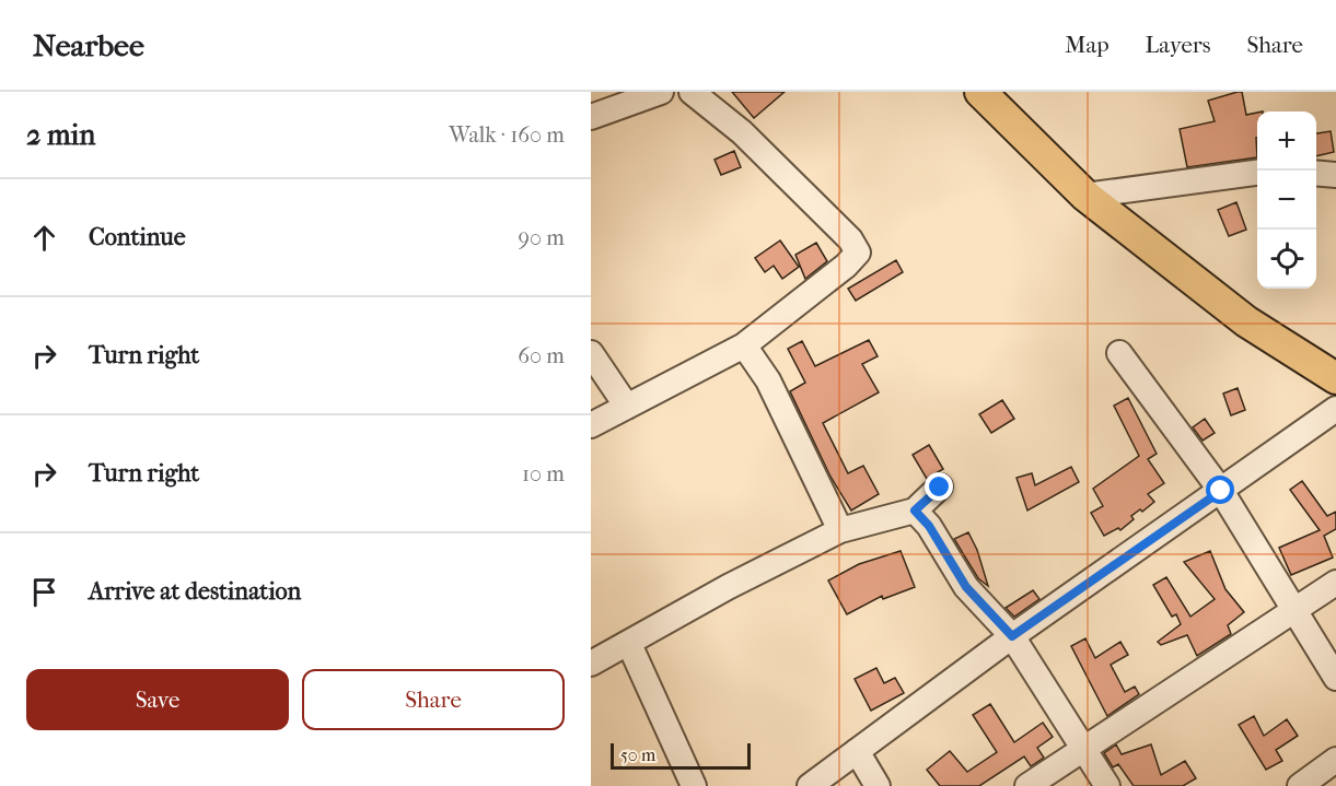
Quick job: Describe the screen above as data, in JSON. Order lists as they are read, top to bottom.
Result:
{
  "scale_bar": "50 m",
  "page": {
    "header": "Nearbee",
    "nav": ["Map", "Layers", "Share"],
    "heading": ["2 min", "Walk · 160 m"],
    "map_buttons": ["+", "−"],
    "list": [
      ["Continue", "90 m"],
      ["Turn right", "60 m"],
      ["Turn right", "10 m"],
      "Arrive at destination"
    ],
    "buttons": ["Save", "Share"],
    "scale": "50 m"
  }
}
